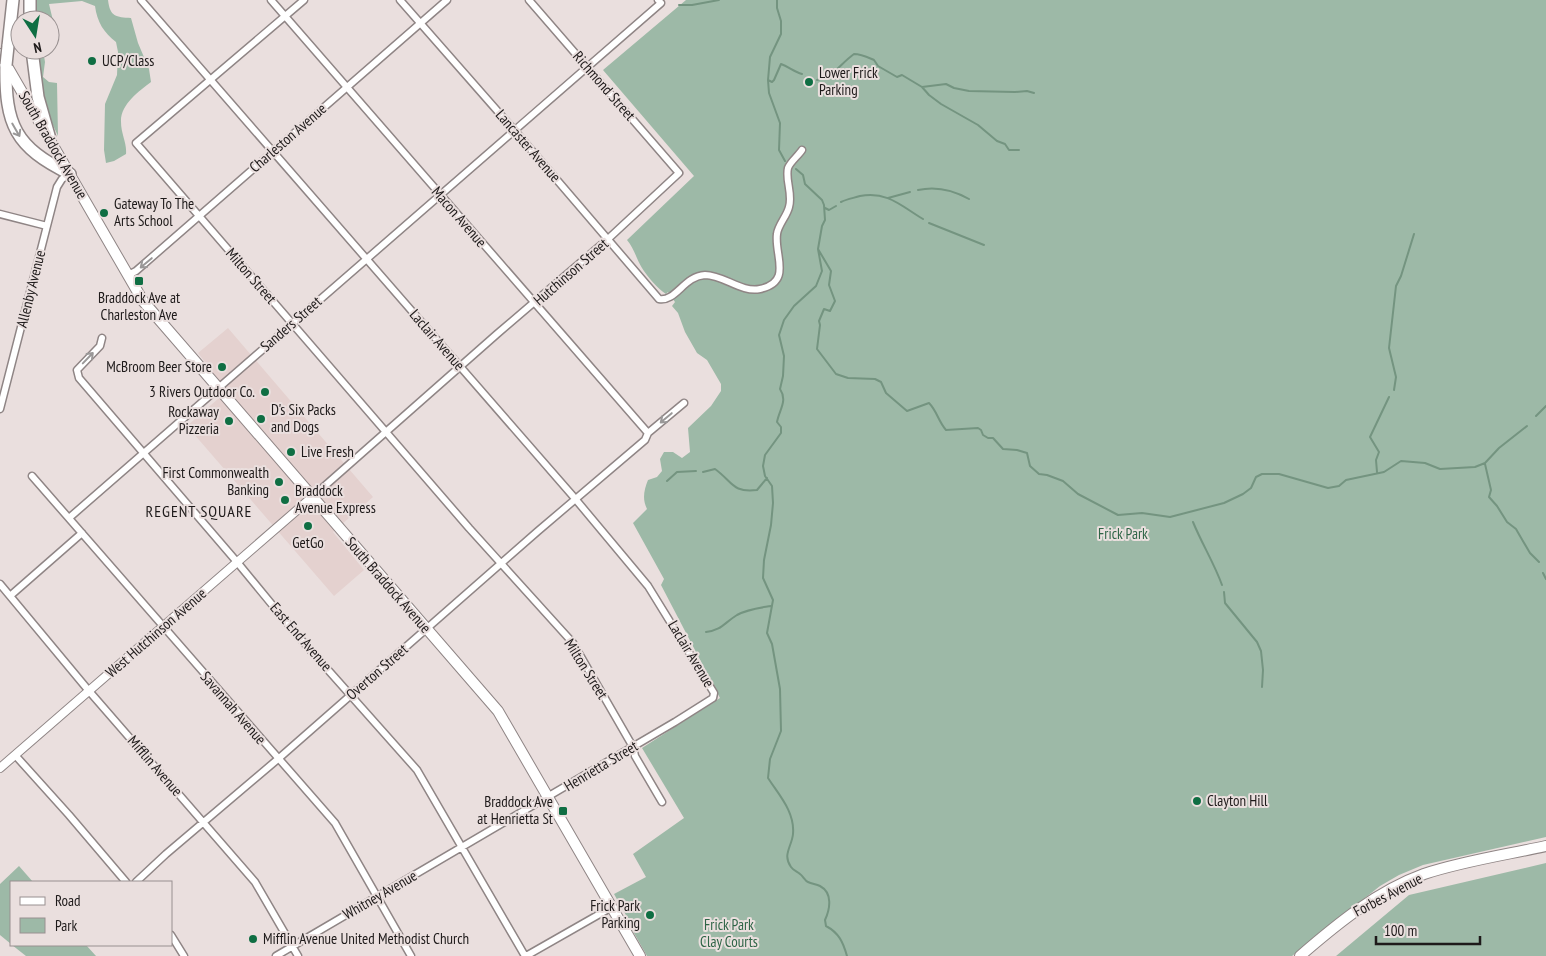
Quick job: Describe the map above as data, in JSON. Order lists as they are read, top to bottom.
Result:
{
  "streets": {
    "main road": ["South Braddock Avenue", "Forbes Avenue"],
    "street": [
      "Richmond Street",
      "Charleston Avenue",
      "Lancaster Avenue",
      "Macon Avenue",
      "Hutchinson Street",
      "Milton Street",
      "Allenby Avenue",
      "Sanders Street",
      "Laclair Avenue",
      "West Hutchinson Avenue",
      "East End Avenue",
      "Overton Street",
      "Savannah Avenue",
      "Mifflin Avenue",
      "Henrietta Street",
      "Whitney Avenue"
    ]
  },
  "crossings": [
    ["Richmond Street", "Hutchinson Street"],
    ["Richmond Street", "Sanders Street"],
    ["Charleston Avenue", "South Braddock Avenue"],
    ["Charleston Avenue", "Lancaster Avenue"],
    ["Charleston Avenue", "Macon Avenue"],
    ["Charleston Avenue", "Milton Street"],
    ["Charleston Avenue", "Laclair Avenue"],
    ["South Braddock Avenue", "Hutchinson Street"],
    ["South Braddock Avenue", "Allenby Avenue"],
    ["South Braddock Avenue", "Sanders Street"],
    ["South Braddock Avenue", "West Hutchinson Avenue"],
    ["South Braddock Avenue", "Overton Street"],
    ["South Braddock Avenue", "Henrietta Street"],
    ["Lancaster Avenue", "Hutchinson Street"],
    ["Lancaster Avenue", "Sanders Street"],
    ["Macon Avenue", "Hutchinson Street"],
    ["Macon Avenue", "Sanders Street"],
    ["Macon Avenue", "Overton Street"],
    ["Hutchinson Street", "Milton Street"],
    ["Hutchinson Street", "Laclair Avenue"],
    ["Hutchinson Street", "West Hutchinson Avenue"],
    ["Milton Street", "Sanders Street"],
    ["Milton Street", "Laclair Avenue"],
    ["Milton Street", "Overton Street"],
    ["Milton Street", "Henrietta Street"],
    ["Sanders Street", "Laclair Avenue"],
    ["Sanders Street", "East End Avenue"],
    ["Sanders Street", "Savannah Avenue"],
    ["Laclair Avenue", "Overton Street"],
    ["Laclair Avenue", "Henrietta Street"],
    ["West Hutchinson Avenue", "East End Avenue"],
    ["West Hutchinson Avenue", "Savannah Avenue"],
    ["West Hutchinson Avenue", "Mifflin Avenue"],
    ["East End Avenue", "Overton Street"],
    ["East End Avenue", "Whitney Avenue"],
    ["Overton Street", "Savannah Avenue"],
    ["Overton Street", "Mifflin Avenue"],
    ["Savannah Avenue", "Whitney Avenue"],
    ["Mifflin Avenue", "Whitney Avenue"],
    ["Henrietta Street", "Whitney Avenue"]
  ],
  "districts": ["REGENT SQUARE"],
  "parks": ["Frick Park", "Frick Park Clay Courts"],
  "places": {
    "other": [
      "UCP/Class",
      "Lower Frick Parking",
      "Gateway To The Arts School",
      "McBroom Beer Store",
      "3 Rivers Outdoor Co.",
      "D's Six Packs and Dogs",
      "Rockaway Pizzeria",
      "Live Fresh",
      "First Commonwealth Banking",
      "Braddock Avenue Express",
      "GetGo",
      "Clayton Hill",
      "Frick Park Parking",
      "Mifflin Avenue United Methodist Church"
    ],
    "transit": ["Braddock Ave at Charleston Ave", "Braddock Ave at Henrietta St"]
  },
  "legend": ["Road", "Park"],
  "scale_bar": "100 m",
  "north": "bottom"
}
